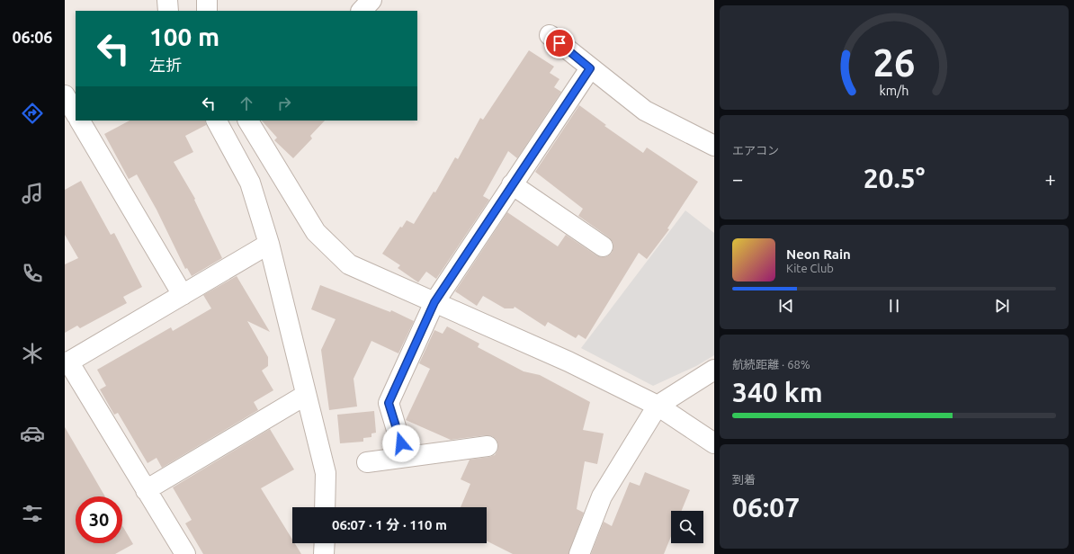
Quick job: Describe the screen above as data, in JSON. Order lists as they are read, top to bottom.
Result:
{
  "page": {
    "tabs": "06:06",
    "turn": ["100 m", "左折"],
    "tile": [
      "エアコン",
      ["航続距離 · 68%", "340 km"],
      ["到着", "06:07"]
    ],
    "heat": ["−", "20.5°", "+"],
    "song": ["Neon Rain", "Kite Club"],
    "limit": "30",
    "trip": "06:07 · 1 分 · 110 m",
    "gauge": ["26", "km/h"]
  }
}
